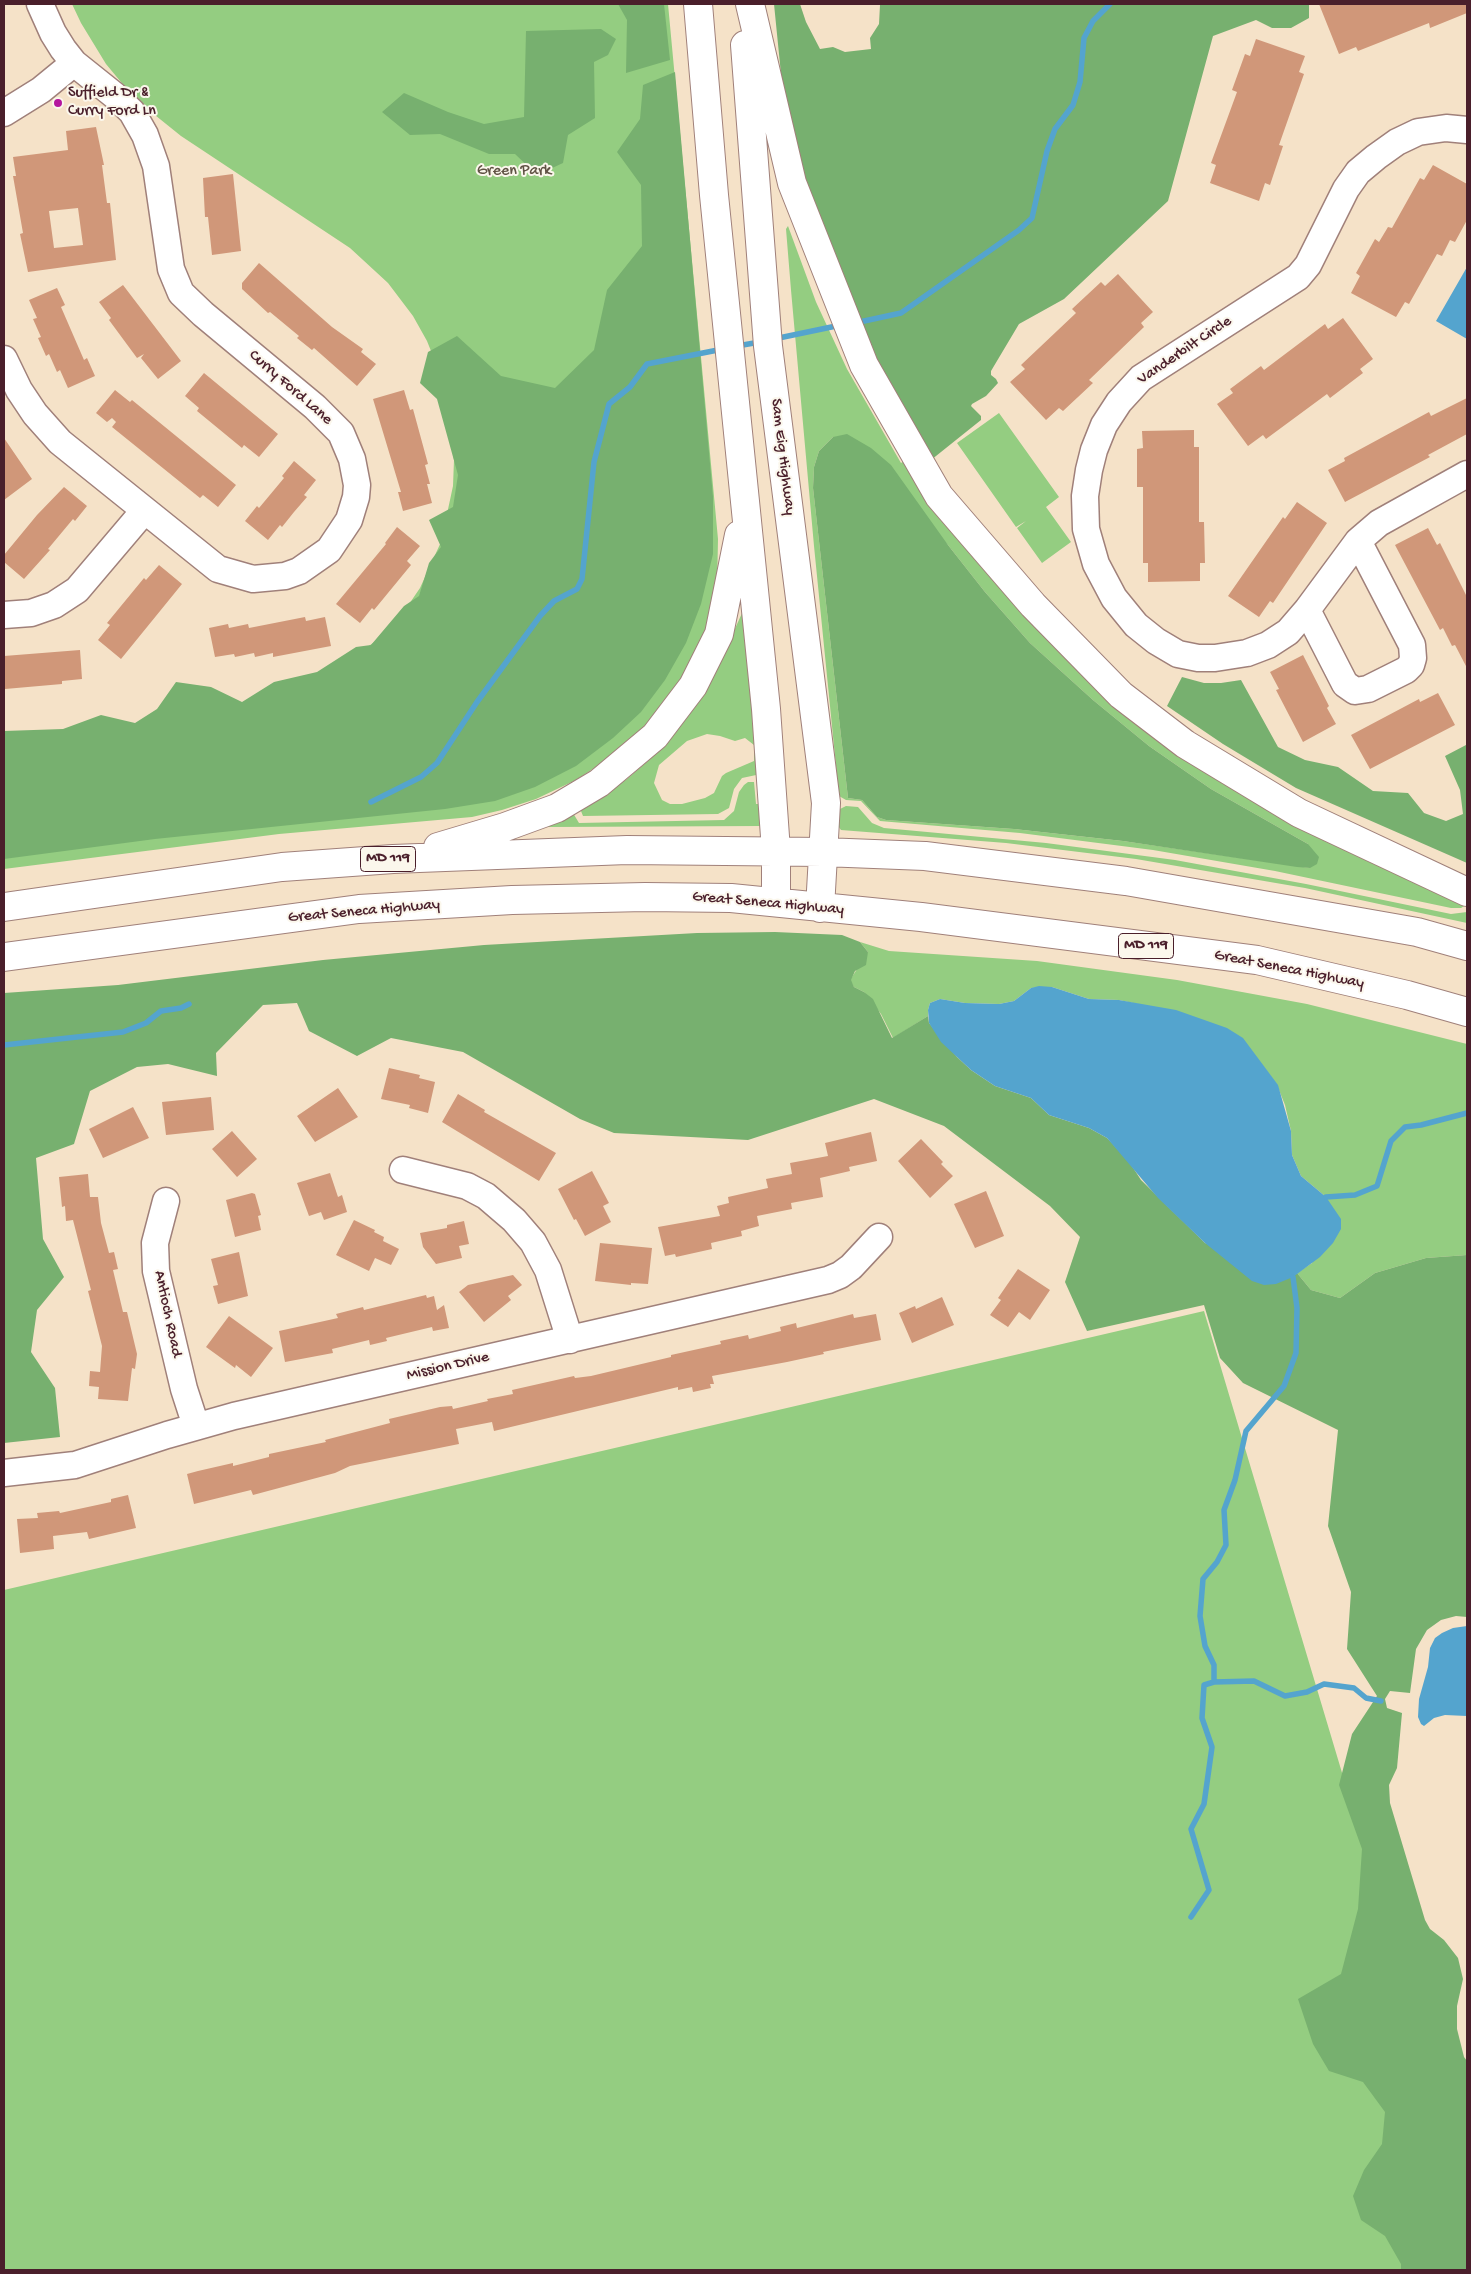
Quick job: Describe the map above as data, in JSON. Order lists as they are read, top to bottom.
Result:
{
  "streets": {
    "main road": ["Sam Eig Highway", "MD 119", "Great Seneca Highway"],
    "street": [
      "Vanderbilt Circle",
      "Curry Ford Lane",
      "Antioch Road",
      "Mission Drive"
    ]
  },
  "crossings": [
    ["Sam Eig Highway", "MD 119"],
    ["Sam Eig Highway", "Great Seneca Highway"],
    ["Antioch Road", "Mission Drive"]
  ],
  "parks": ["Green Park"],
  "places": ["Suffield Dr & Curry Ford Ln"]
}
